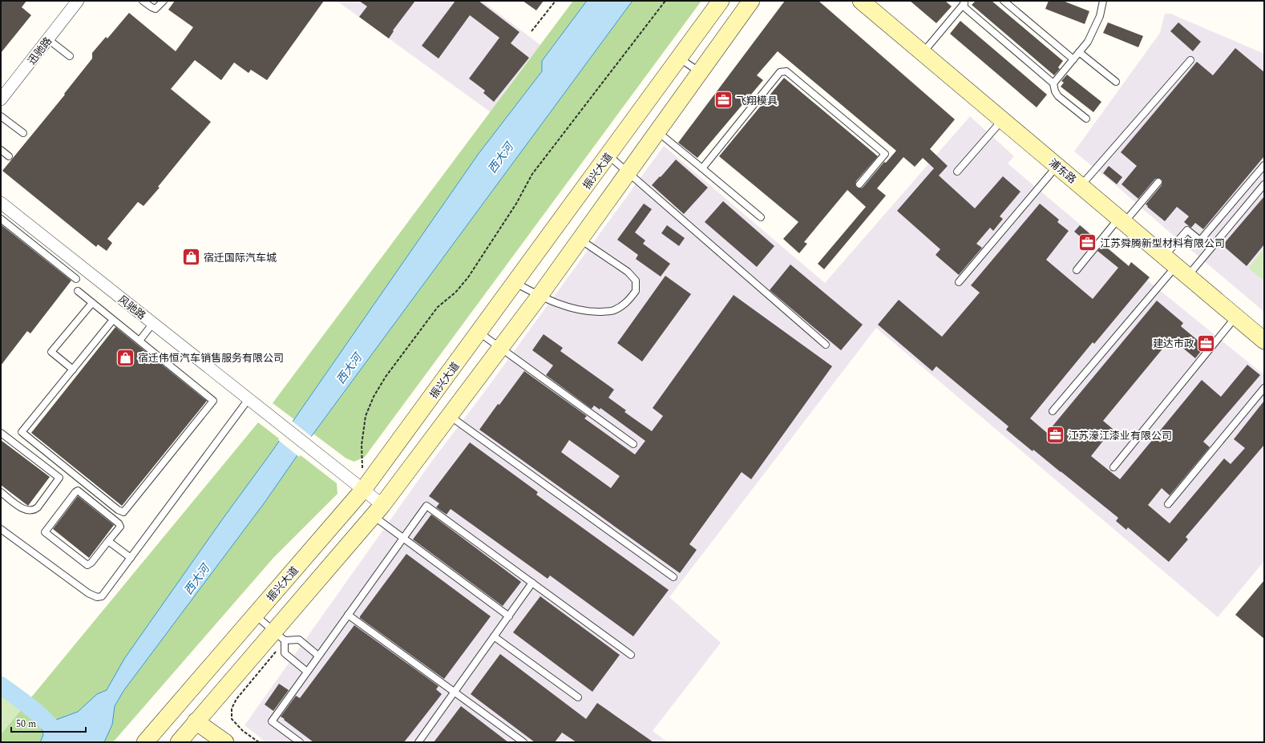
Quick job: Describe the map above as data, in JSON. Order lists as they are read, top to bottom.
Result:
{
  "streets": {
    "main road": ["振兴大道", "浦东路"],
    "street": ["迅驰路", "风驰路"]
  },
  "crossings": [
    ["振兴大道", "风驰路"]
  ],
  "water": ["西大河"],
  "places": {
    "office": [
      "飞翔模具",
      "江苏舜腾新型材料有限公司",
      "建达市政",
      "江苏濠江漆业有限公司"
    ],
    "shop": ["宿迁国际汽车城", "宿迁伟恒汽车销售服务有限公司"]
  },
  "scale_bar": "50 m"
}
